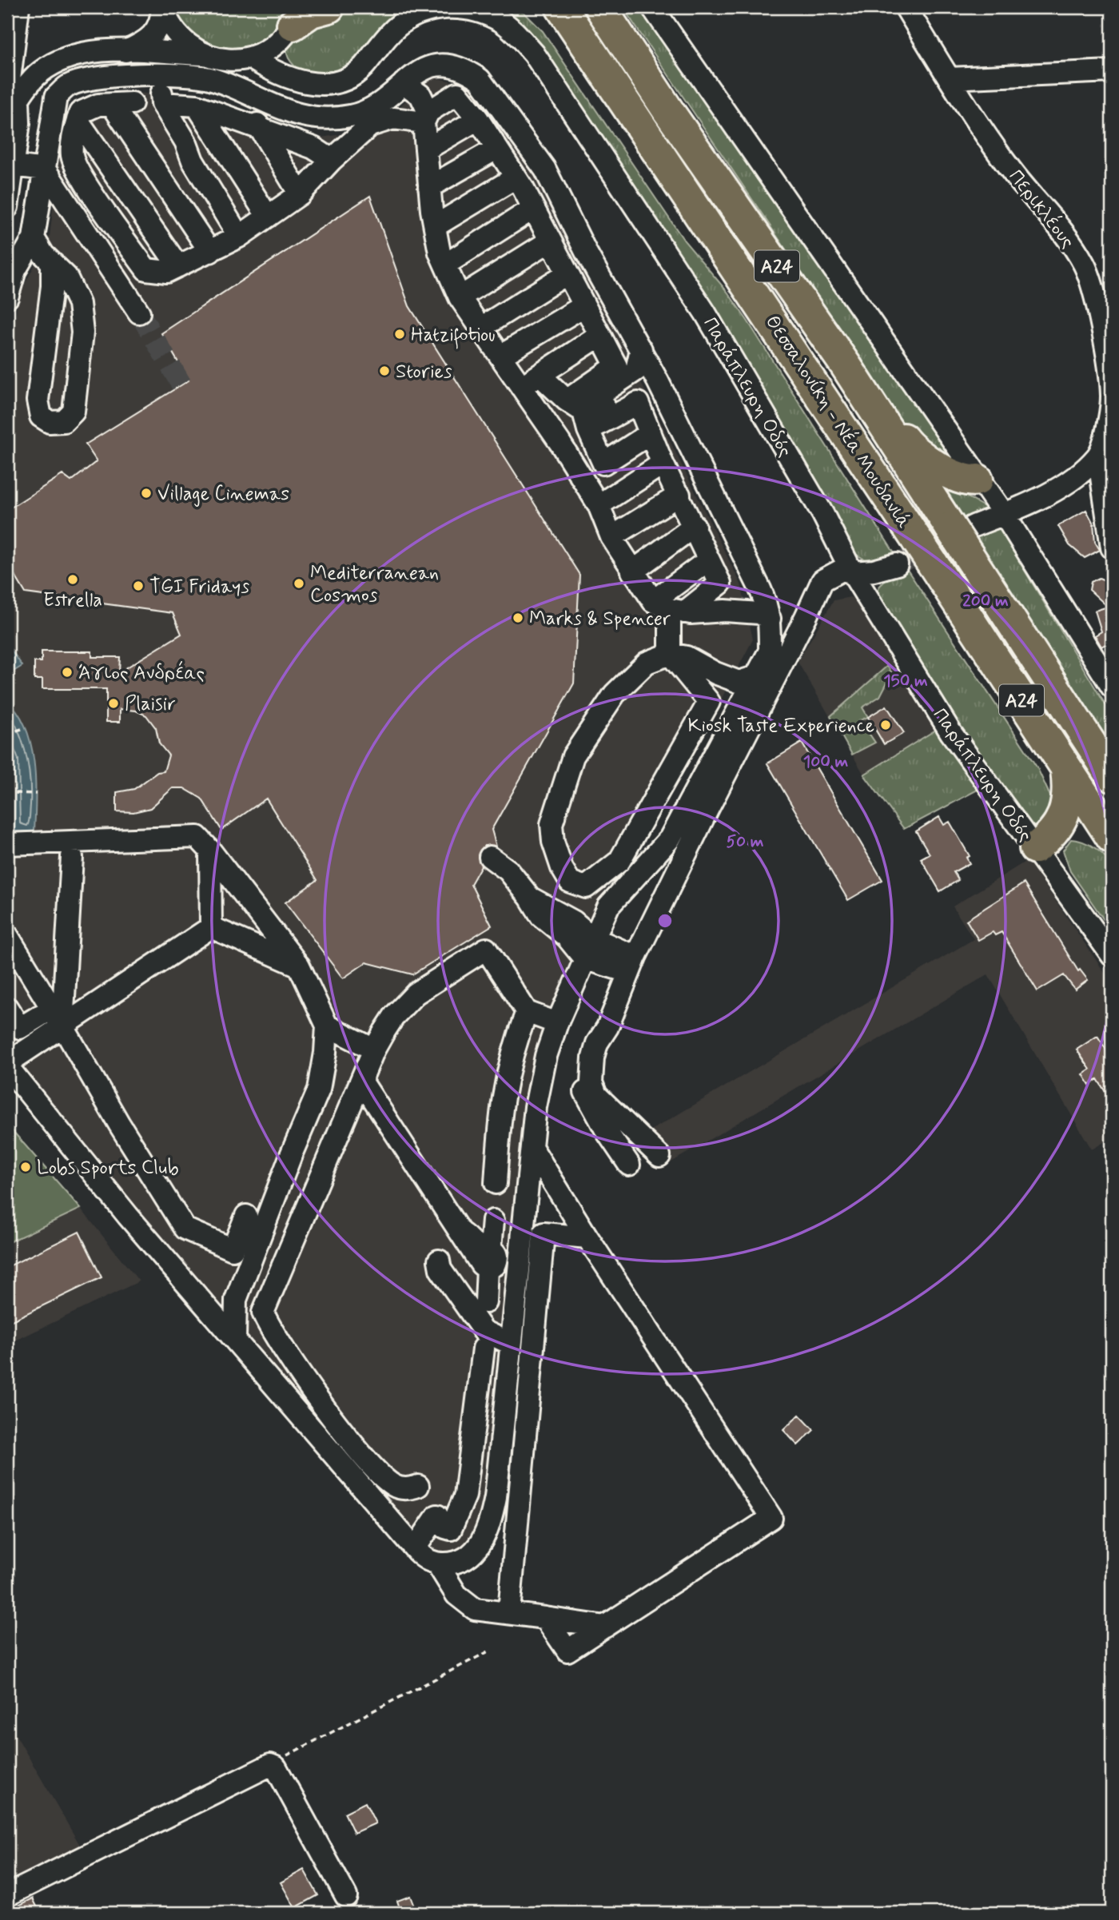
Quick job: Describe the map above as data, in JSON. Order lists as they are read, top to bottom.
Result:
{
  "streets": {
    "highway": ["Α24", "Θεσσαλονίκη - Νέα Μουδανιά"],
    "street": ["Περικλέους", "Παράπλευρη Οδός"]
  },
  "crossings": [
    ["Περικλέους", "Θεσσαλονίκη - Νέα Μουδανιά"]
  ],
  "places": [
    "Hatzifotiou",
    "Stories",
    "Village Cinemas",
    "Estrella",
    "Mediterranean Cosmos",
    "TGI Fridays",
    "Marks & Spencer",
    "Άγιος Ανδρέας",
    "Plaisir",
    "Kiosk Taste Experience",
    "Lobs Sports Club"
  ],
  "rings": [
    "200 m",
    "150 m",
    "100 m",
    "50 m"
  ]
}
